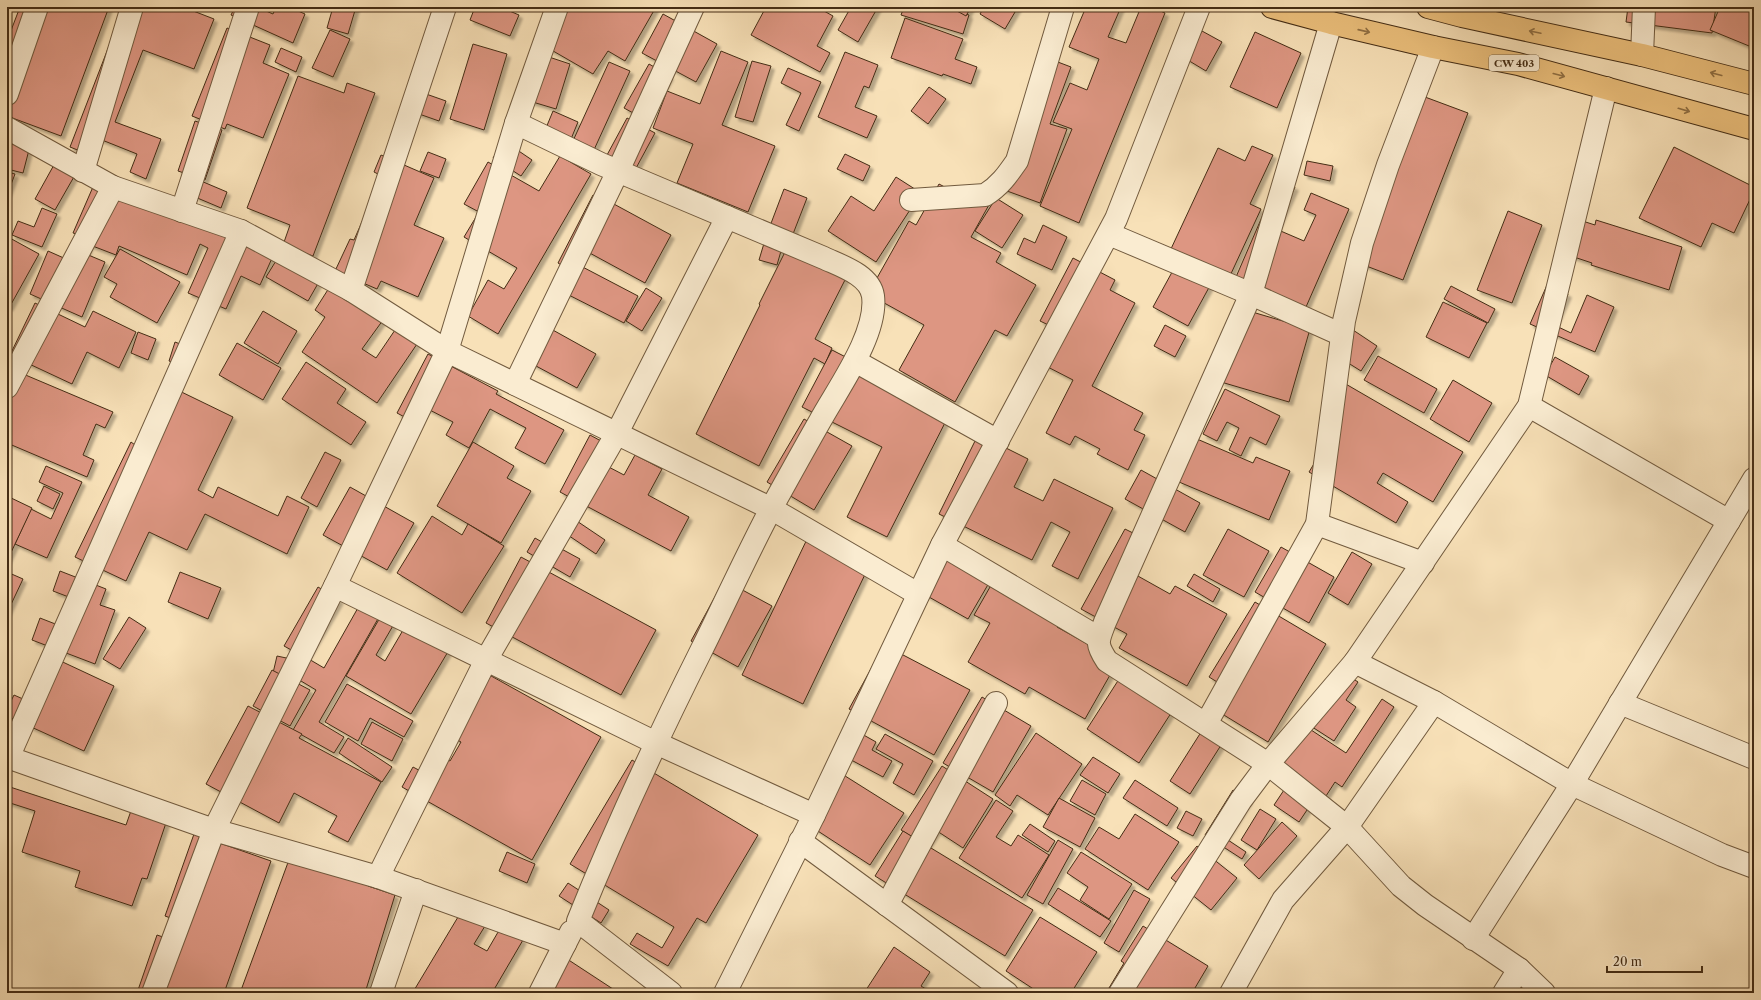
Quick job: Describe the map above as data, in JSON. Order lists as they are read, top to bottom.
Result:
{
  "streets": {
    "main road": ["CW 403"]
  },
  "scale_bar": "20 m"
}
